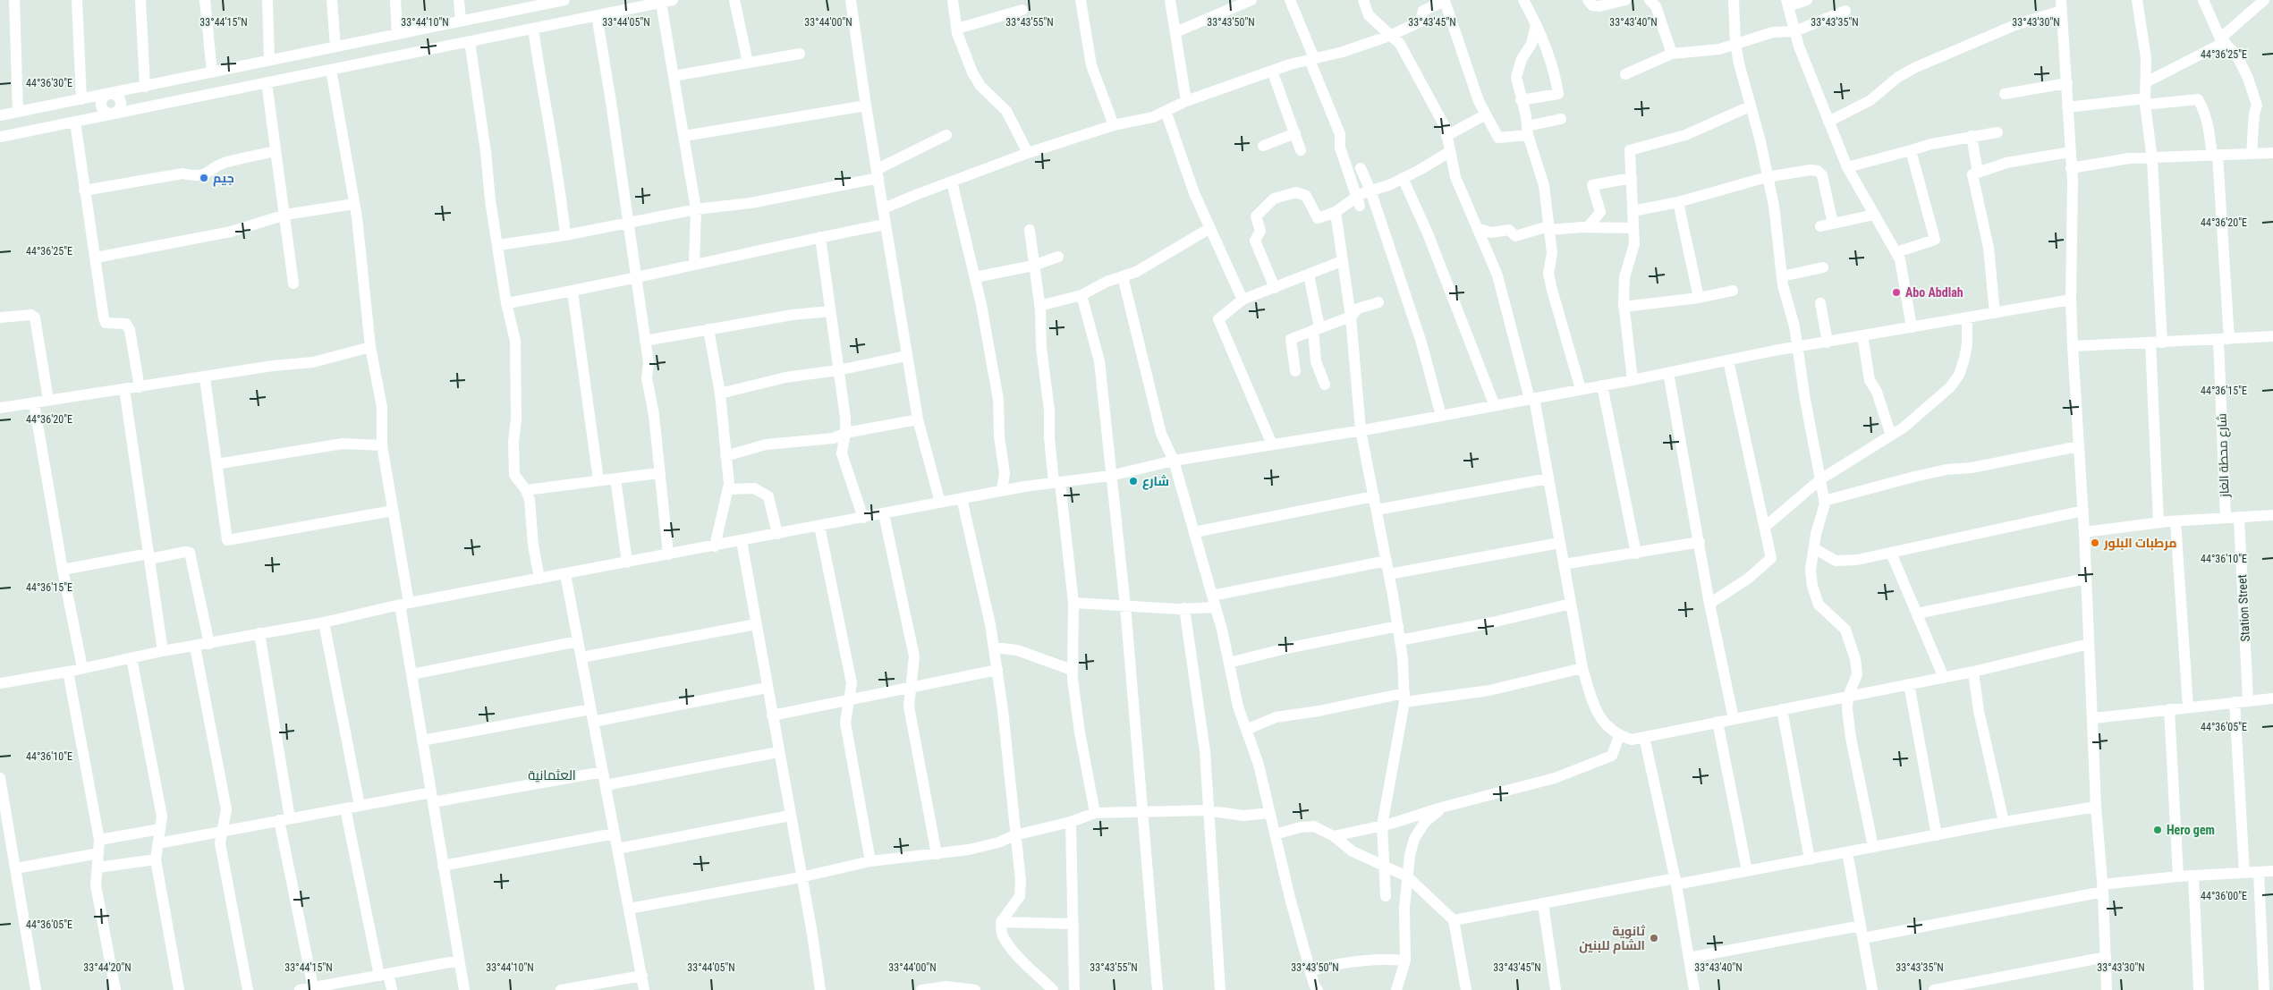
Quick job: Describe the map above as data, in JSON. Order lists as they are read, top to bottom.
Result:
{
  "streets": {
    "street": ["شارع محطة الغاز", "Station Street"]
  },
  "districts": ["العثمانية"],
  "places": [
    "جيم",
    "Abo Abdlah",
    "شارع",
    "مرطبات البلور",
    "Hero gem",
    "ثانوية الشام للبنين"
  ],
  "coordinates": [
    "33°44'15\"N",
    "33°44'10\"N",
    "33°44'05\"N",
    "33°44'00\"N",
    "33°43'55\"N",
    "33°43'50\"N",
    "33°43'45\"N",
    "33°43'40\"N",
    "33°43'35\"N",
    "33°43'30\"N",
    "44°36'25\"E",
    "44°36'30\"E",
    "44°36'20\"E",
    "44°36'15\"E",
    "44°36'10\"E",
    "44°36'05\"E",
    "44°36'00\"E",
    "33°44'20\"N"
  ]
}
